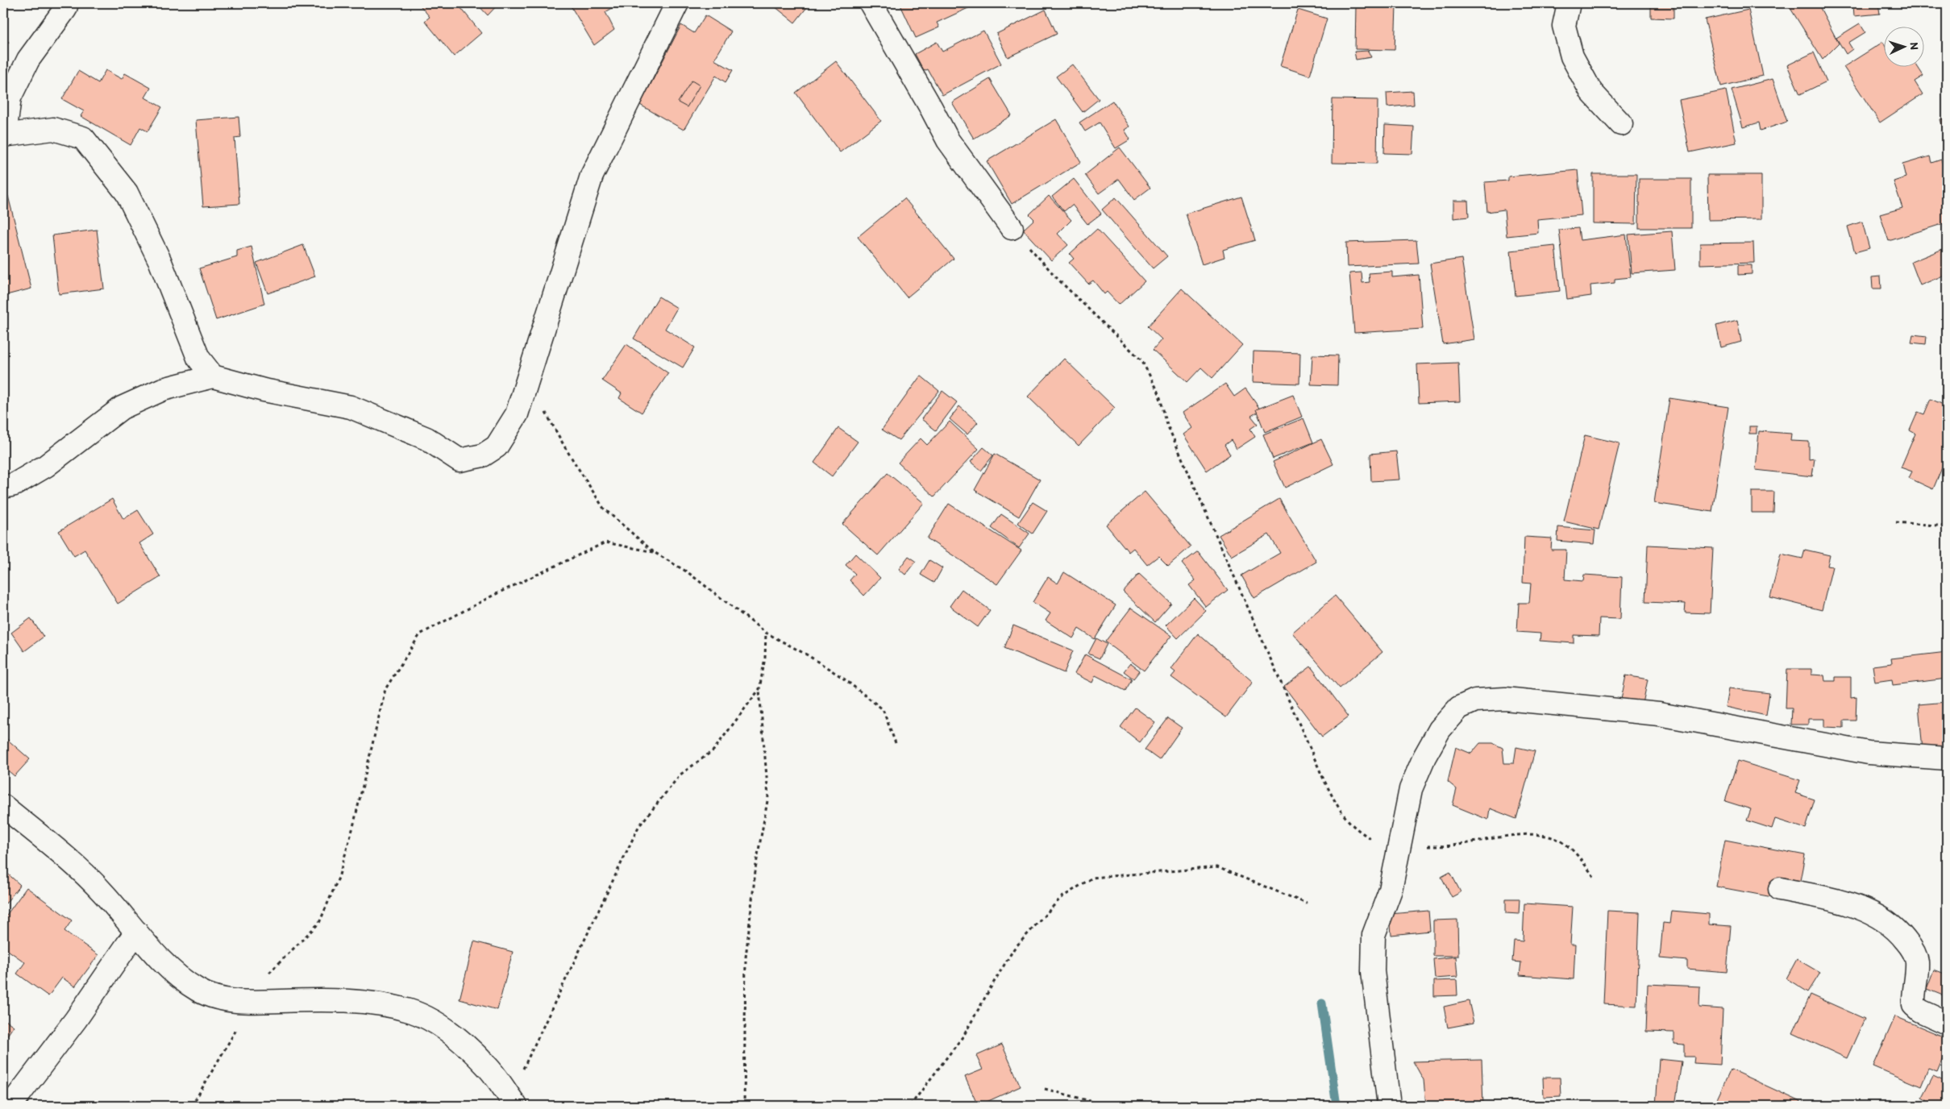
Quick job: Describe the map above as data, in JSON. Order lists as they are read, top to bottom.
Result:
{
  "north": "right"
}
